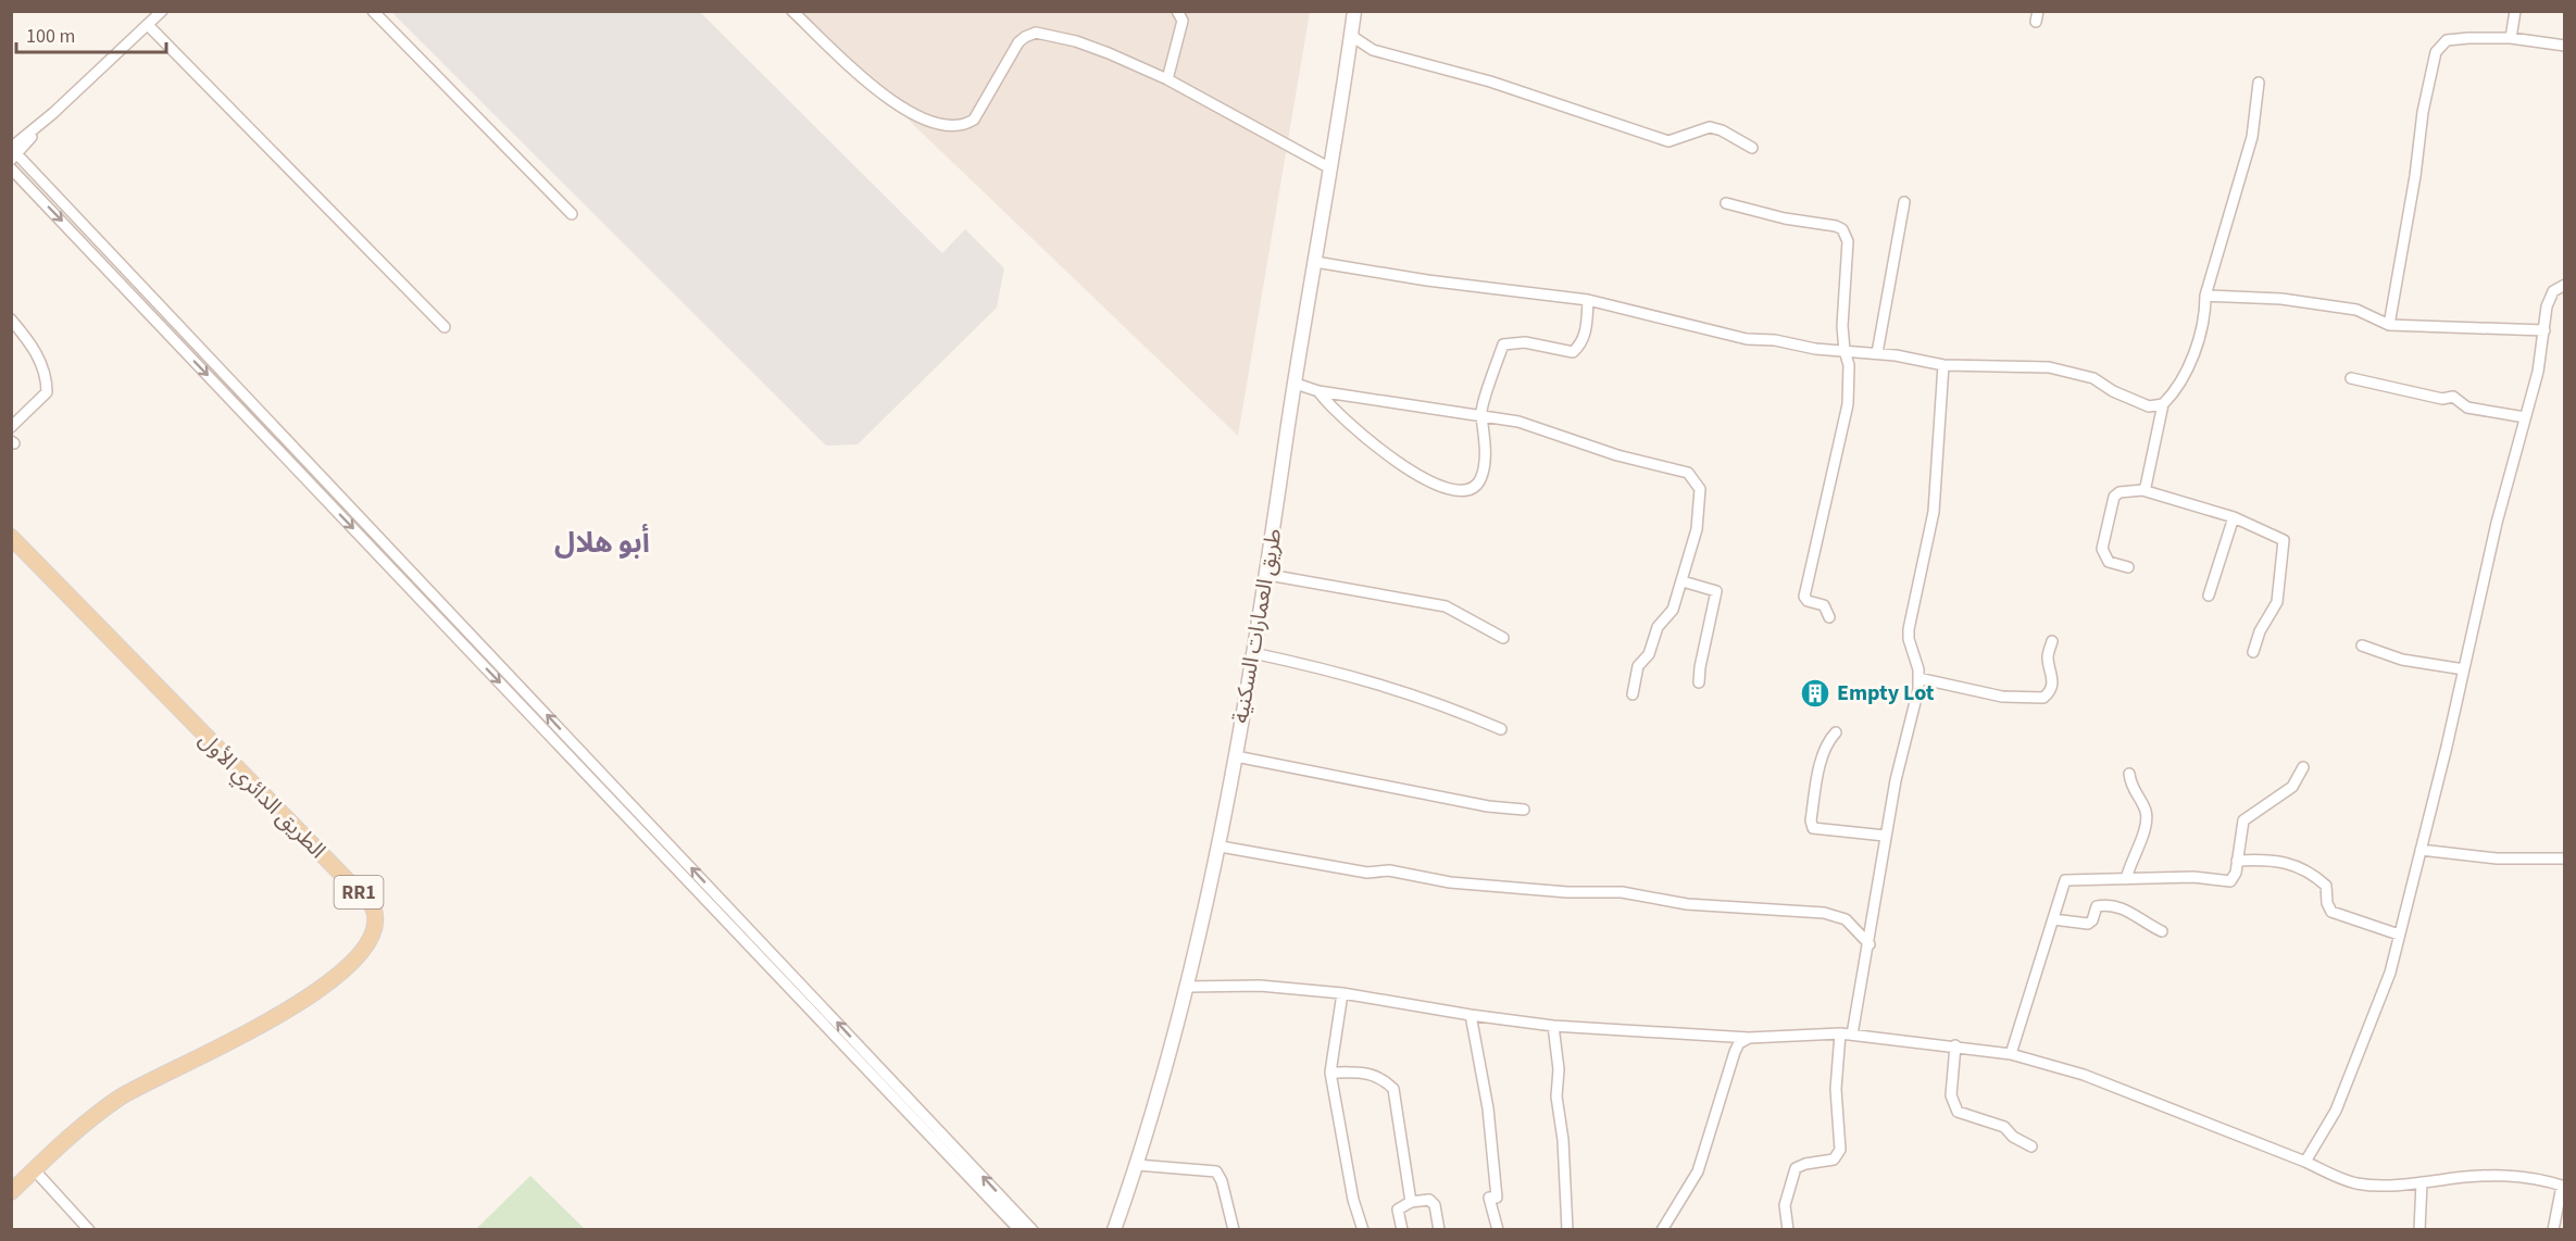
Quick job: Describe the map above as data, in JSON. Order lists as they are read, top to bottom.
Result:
{
  "streets": {
    "main road": ["طريق العمارات السكنية", "الطريق الدائري الأول", "RR1"]
  },
  "districts": ["أبو هلال"],
  "places": {
    "building": ["Empty Lot"]
  },
  "scale_bar": "100 m"
}
